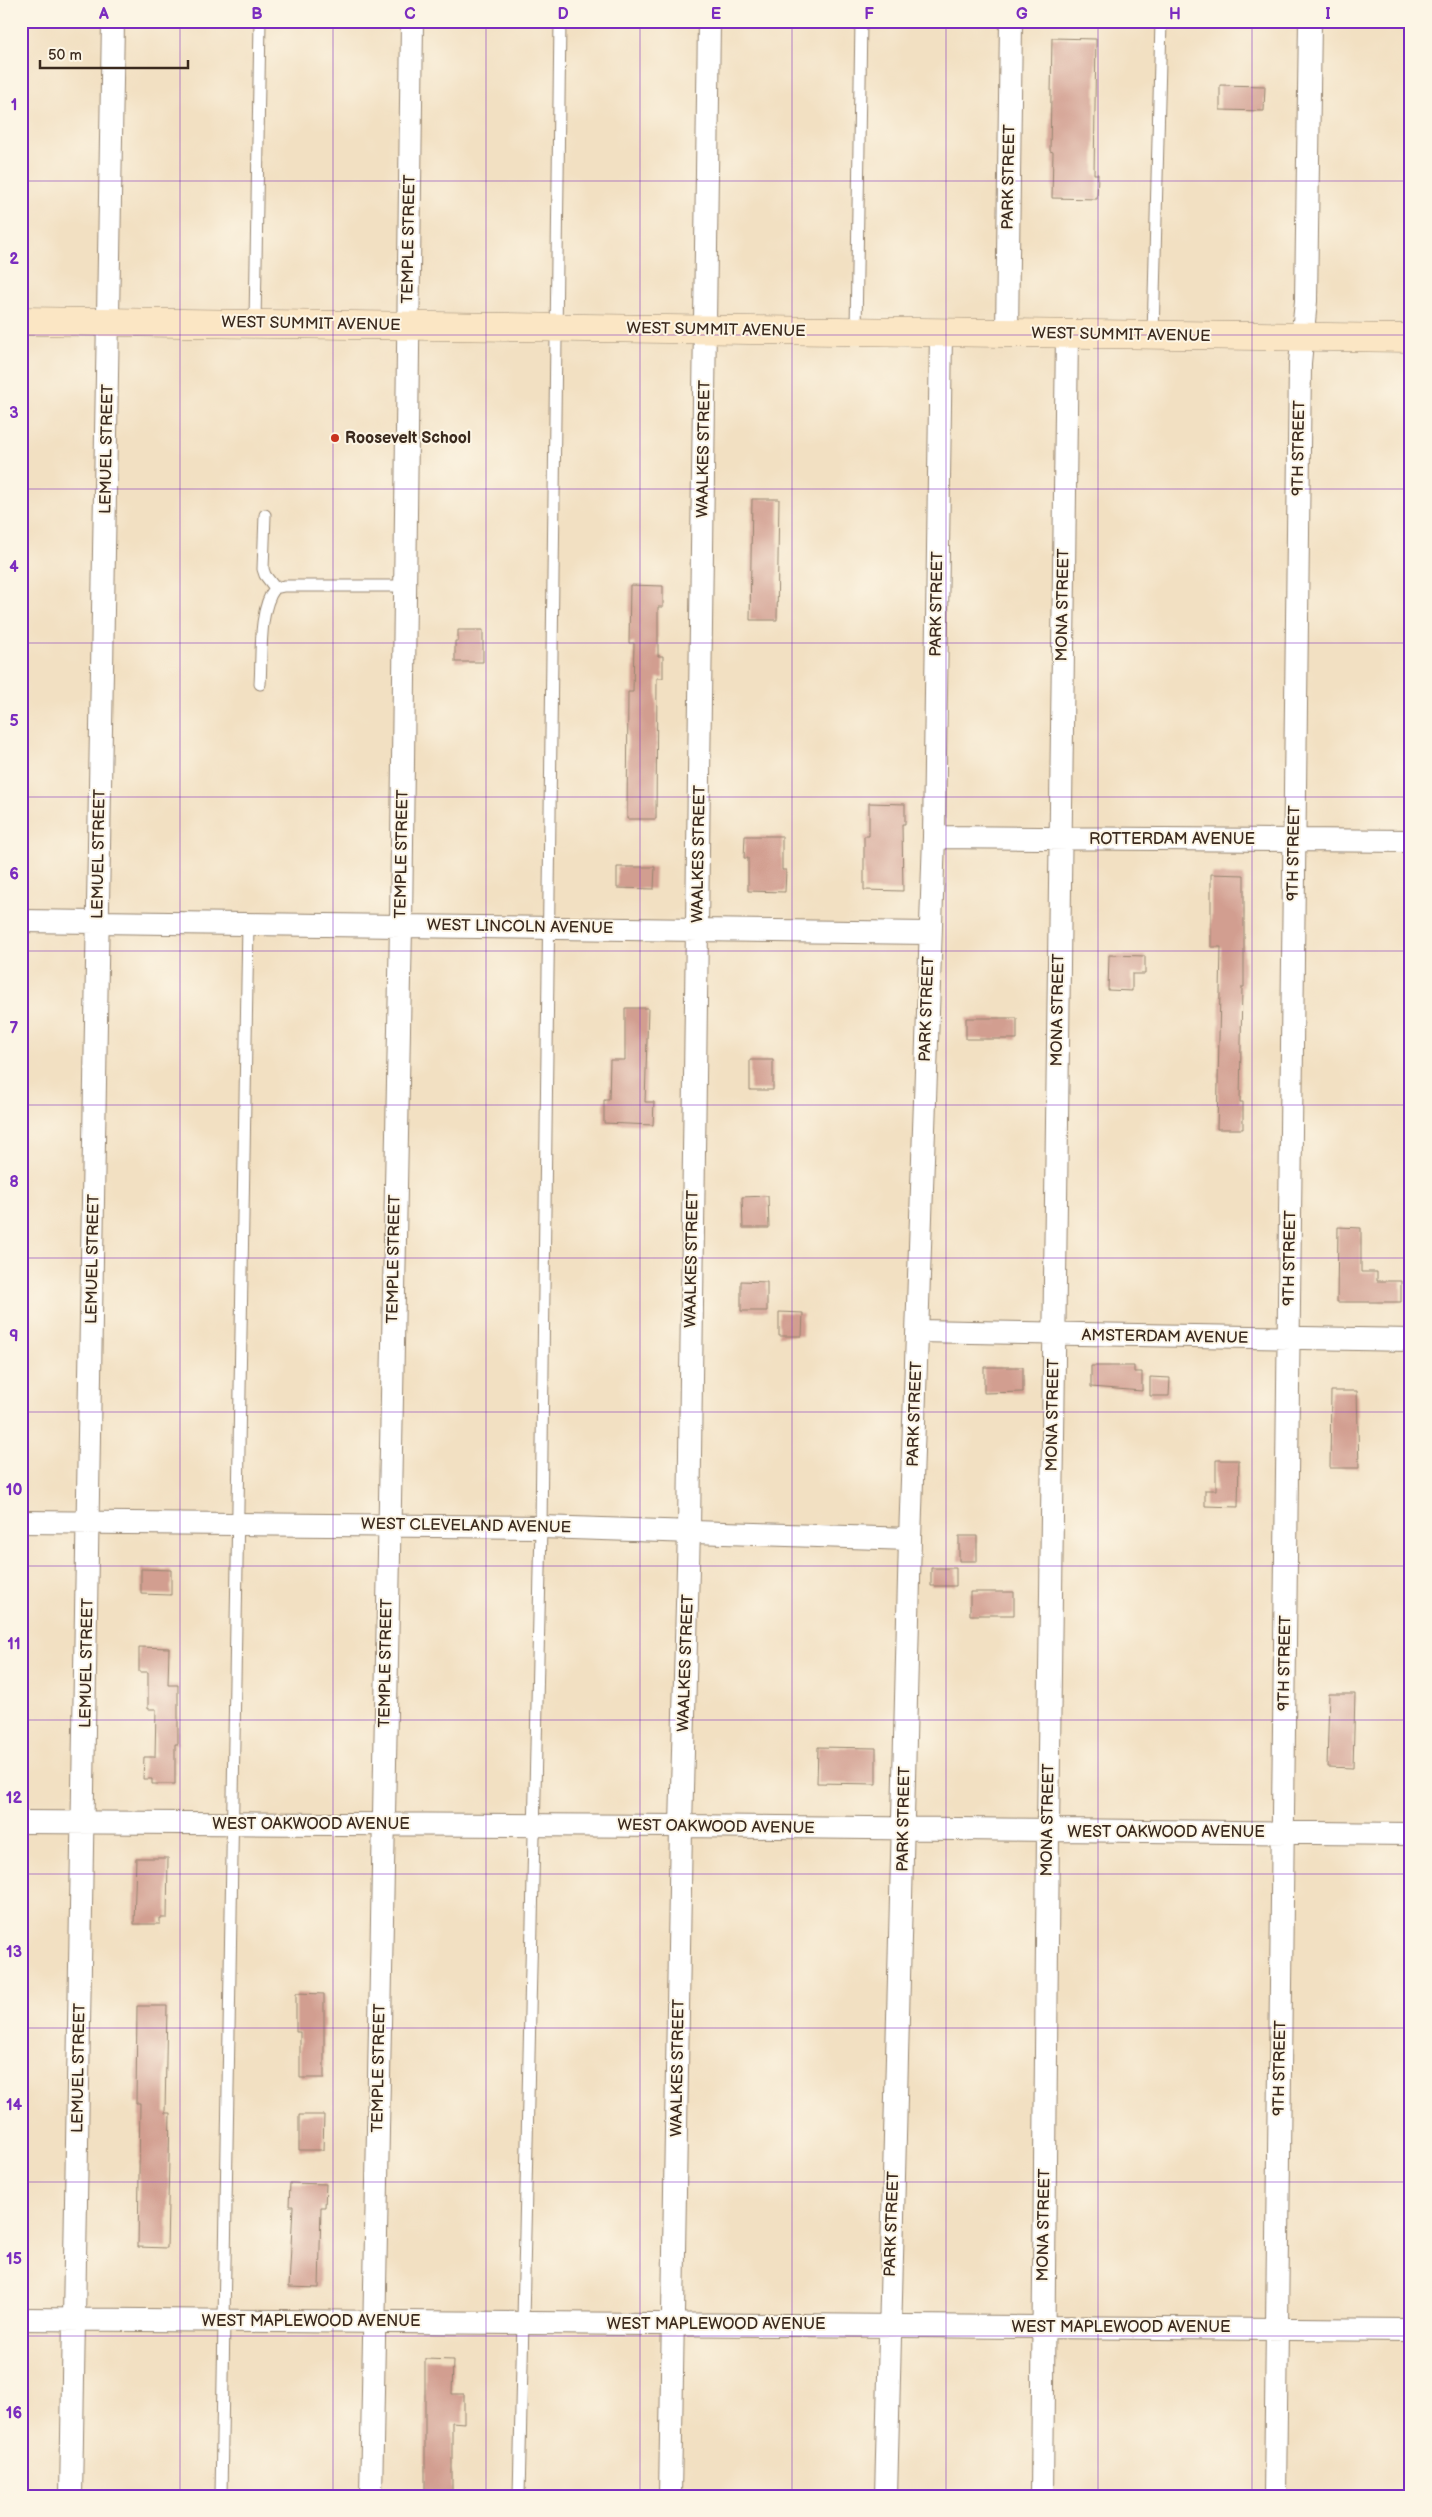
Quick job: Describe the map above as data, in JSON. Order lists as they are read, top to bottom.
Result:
{
  "streets": {
    "street": [
      "PARK STREET",
      "TEMPLE STREET",
      "WEST SUMMIT AVENUE",
      "9TH STREET",
      "LEMUEL STREET",
      "WAALKES STREET",
      "MONA STREET",
      "ROTTERDAM AVENUE",
      "WEST LINCOLN AVENUE",
      "AMSTERDAM AVENUE",
      "WEST CLEVELAND AVENUE",
      "WEST OAKWOOD AVENUE",
      "WEST MAPLEWOOD AVENUE"
    ]
  },
  "crossings": [
    ["PARK STREET", "WEST SUMMIT AVENUE"],
    ["PARK STREET", "ROTTERDAM AVENUE"],
    ["PARK STREET", "WEST LINCOLN AVENUE"],
    ["PARK STREET", "AMSTERDAM AVENUE"],
    ["PARK STREET", "WEST CLEVELAND AVENUE"],
    ["PARK STREET", "WEST OAKWOOD AVENUE"],
    ["PARK STREET", "WEST MAPLEWOOD AVENUE"],
    ["TEMPLE STREET", "WEST SUMMIT AVENUE"],
    ["TEMPLE STREET", "WEST LINCOLN AVENUE"],
    ["TEMPLE STREET", "WEST CLEVELAND AVENUE"],
    ["TEMPLE STREET", "WEST OAKWOOD AVENUE"],
    ["TEMPLE STREET", "WEST MAPLEWOOD AVENUE"],
    ["WEST SUMMIT AVENUE", "9TH STREET"],
    ["WEST SUMMIT AVENUE", "LEMUEL STREET"],
    ["WEST SUMMIT AVENUE", "WAALKES STREET"],
    ["WEST SUMMIT AVENUE", "MONA STREET"],
    ["9TH STREET", "ROTTERDAM AVENUE"],
    ["9TH STREET", "AMSTERDAM AVENUE"],
    ["9TH STREET", "WEST OAKWOOD AVENUE"],
    ["9TH STREET", "WEST MAPLEWOOD AVENUE"],
    ["LEMUEL STREET", "WEST LINCOLN AVENUE"],
    ["LEMUEL STREET", "WEST CLEVELAND AVENUE"],
    ["LEMUEL STREET", "WEST OAKWOOD AVENUE"],
    ["LEMUEL STREET", "WEST MAPLEWOOD AVENUE"],
    ["WAALKES STREET", "WEST LINCOLN AVENUE"],
    ["WAALKES STREET", "WEST CLEVELAND AVENUE"],
    ["WAALKES STREET", "WEST OAKWOOD AVENUE"],
    ["WAALKES STREET", "WEST MAPLEWOOD AVENUE"],
    ["MONA STREET", "ROTTERDAM AVENUE"],
    ["MONA STREET", "AMSTERDAM AVENUE"],
    ["MONA STREET", "WEST OAKWOOD AVENUE"],
    ["MONA STREET", "WEST MAPLEWOOD AVENUE"]
  ],
  "places": ["Roosevelt School"],
  "scale_bar": "50 m",
  "grid": {
    "columns": [
      "A",
      "B",
      "C",
      "D",
      "E",
      "F",
      "G",
      "H",
      "I"
    ],
    "rows": [
      "1",
      "2",
      "3",
      "4",
      "5",
      "6",
      "7",
      "8",
      "9",
      "10",
      "11",
      "12",
      "13",
      "14",
      "15",
      "16"
    ]
  }
}
